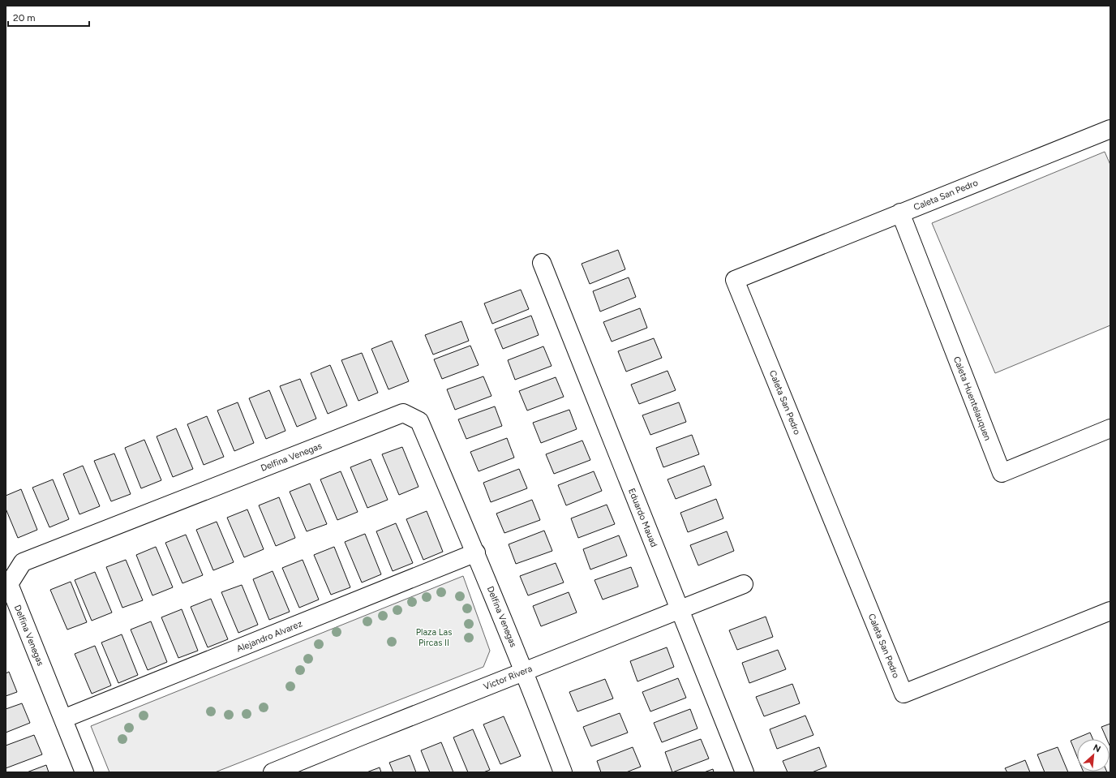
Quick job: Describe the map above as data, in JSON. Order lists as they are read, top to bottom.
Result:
{
  "streets": {
    "street": [
      "Caleta San Pedro",
      "Caleta Huentelauquen",
      "Delfina Venegas",
      "Eduardo Mauad",
      "Alejandro Alvarez",
      "Victor Rivera"
    ]
  },
  "crossings": [
    ["Caleta San Pedro", "Caleta Huentelauquen"],
    ["Delfina Venegas", "Alejandro Alvarez"],
    ["Delfina Venegas", "Victor Rivera"],
    ["Eduardo Mauad", "Victor Rivera"]
  ],
  "parks": ["Plaza Las Pircas II"],
  "scale_bar": "20 m",
  "north": "top right"
}
